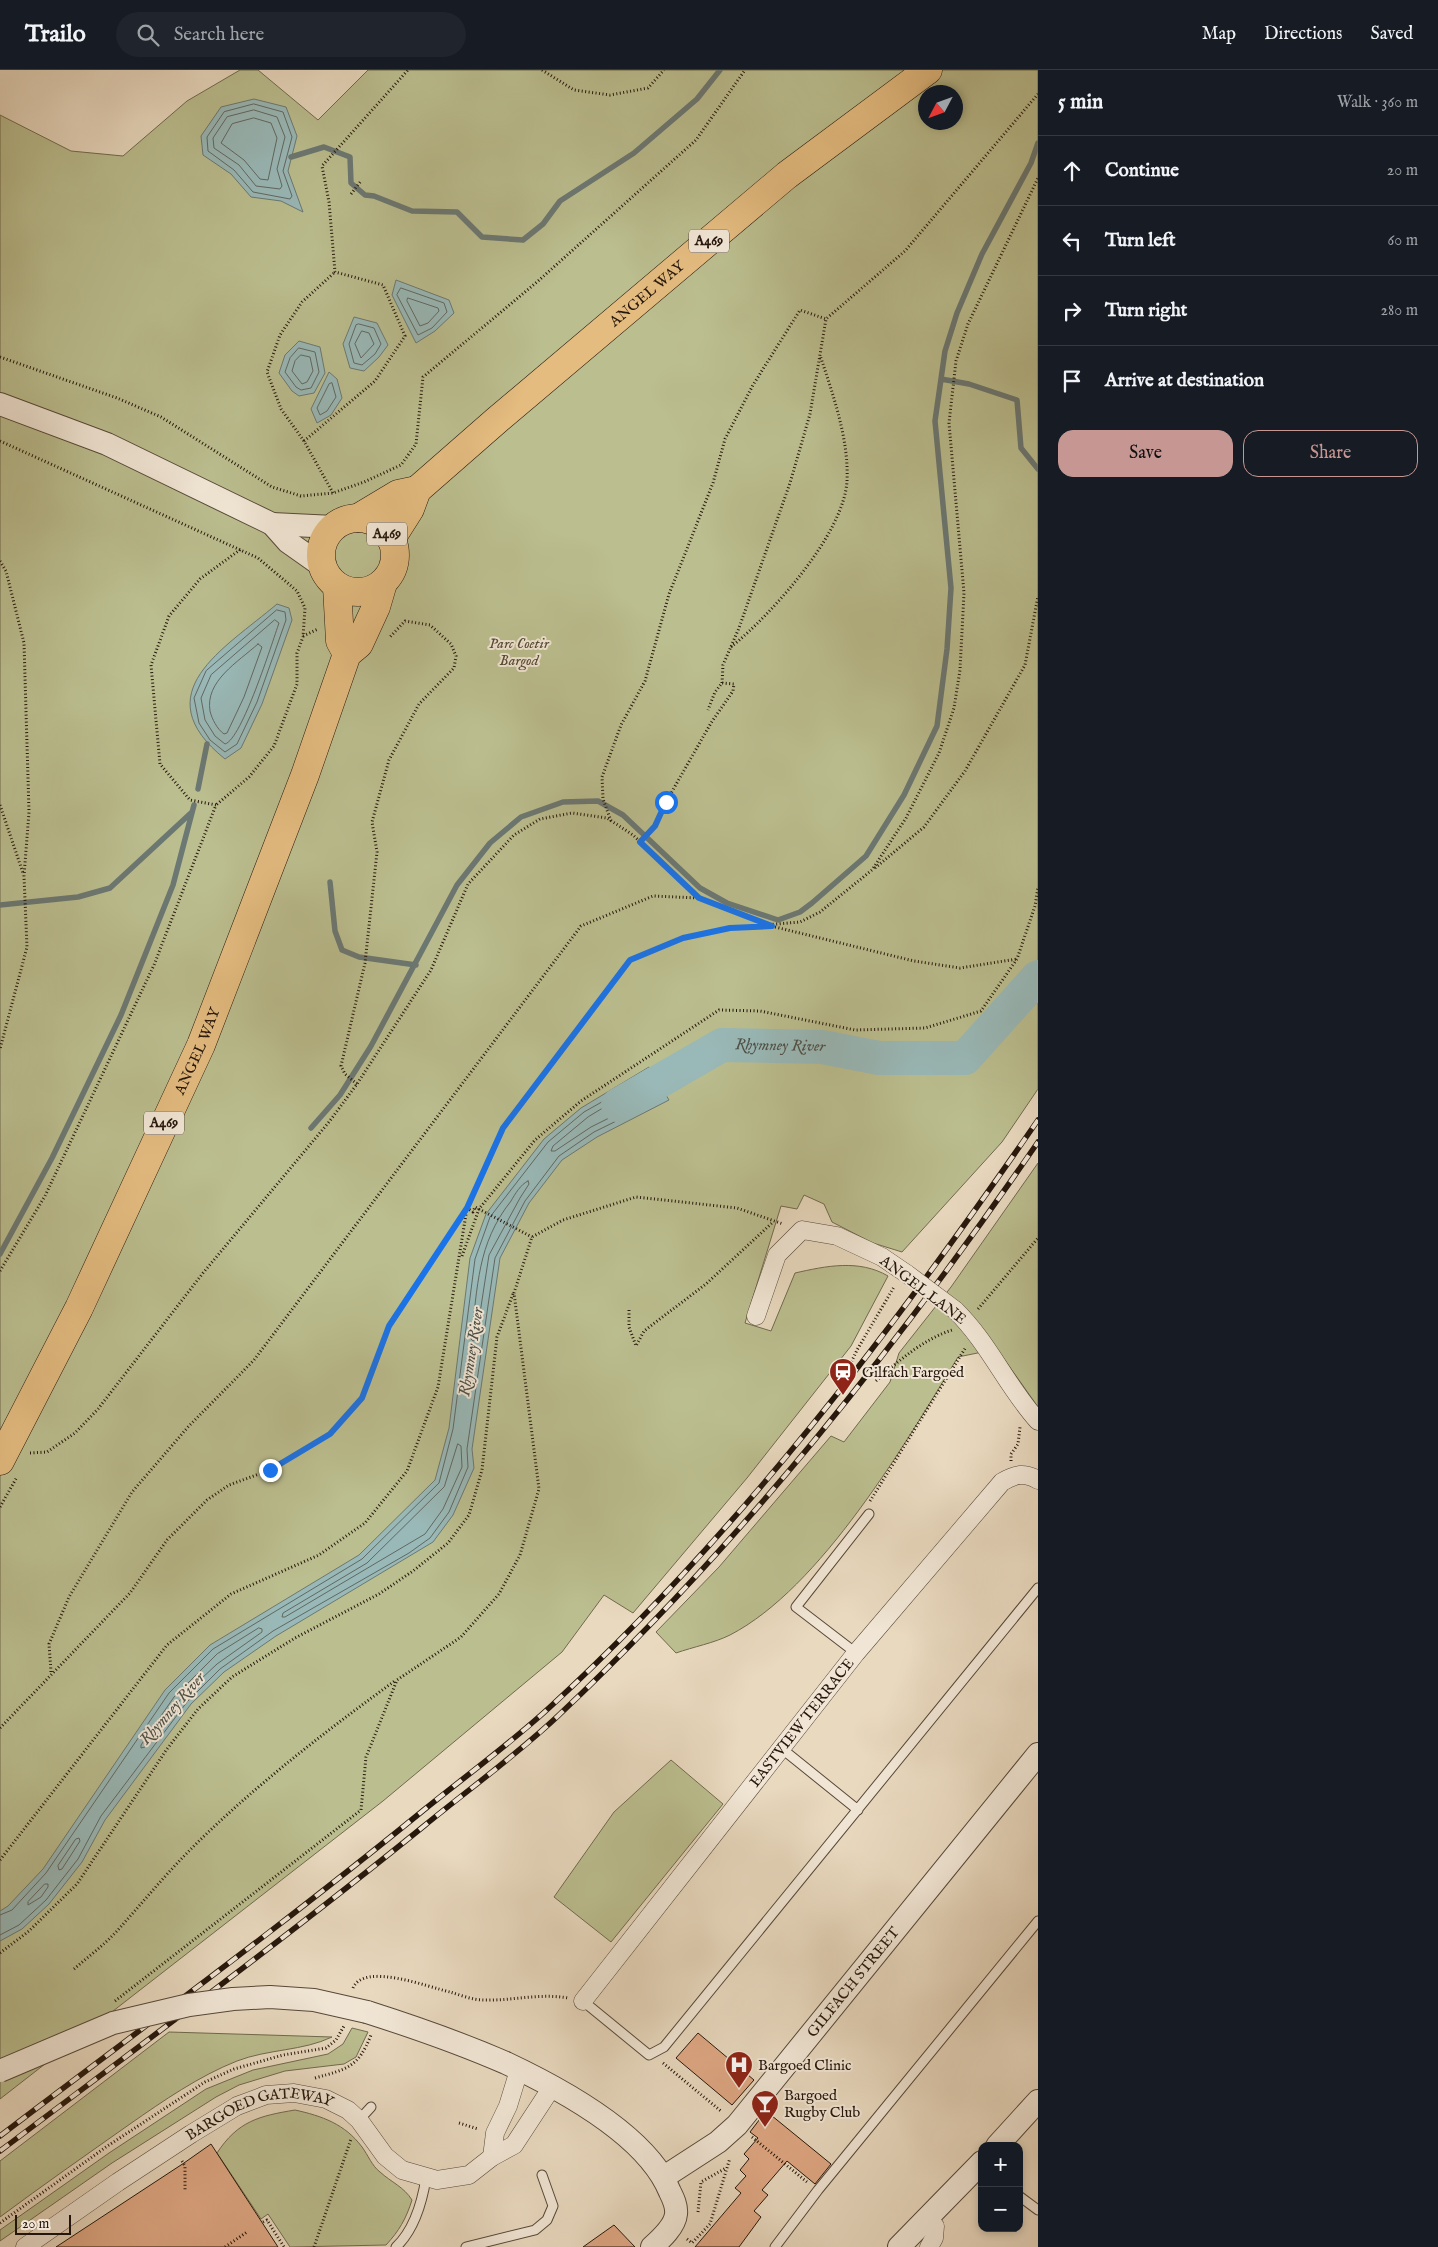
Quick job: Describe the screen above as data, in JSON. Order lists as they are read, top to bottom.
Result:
{
  "streets": {
    "main road": ["A469", "ANGEL WAY"],
    "street": [
      "ANGEL LANE",
      "EASTVIEW TERRACE",
      "GILFACH STREET",
      "BARGOED GATEWAY"
    ]
  },
  "crossings": [
    ["A469", "ANGEL WAY"]
  ],
  "water": ["Rhymney River"],
  "parks": ["Parc Coetir Bargod"],
  "places": {
    "station": ["Gilfach Fargoed"],
    "hospital": ["Bargoed Clinic"],
    "bar": ["Bargoed Rugby Club"]
  },
  "scale_bar": "20 m",
  "north": "bottom left",
  "page": {
    "header": "Trailo",
    "search": "Search here",
    "nav": ["Map", "Directions", "Saved"],
    "heading": ["5 min", "Walk · 360 m"],
    "list": [
      ["Continue", "20 m"],
      ["Turn left", "60 m"],
      ["Turn right", "280 m"],
      "Arrive at destination"
    ],
    "buttons": ["Save", "Share"],
    "map_buttons": ["+", "−"],
    "scale": "20 m"
  }
}
